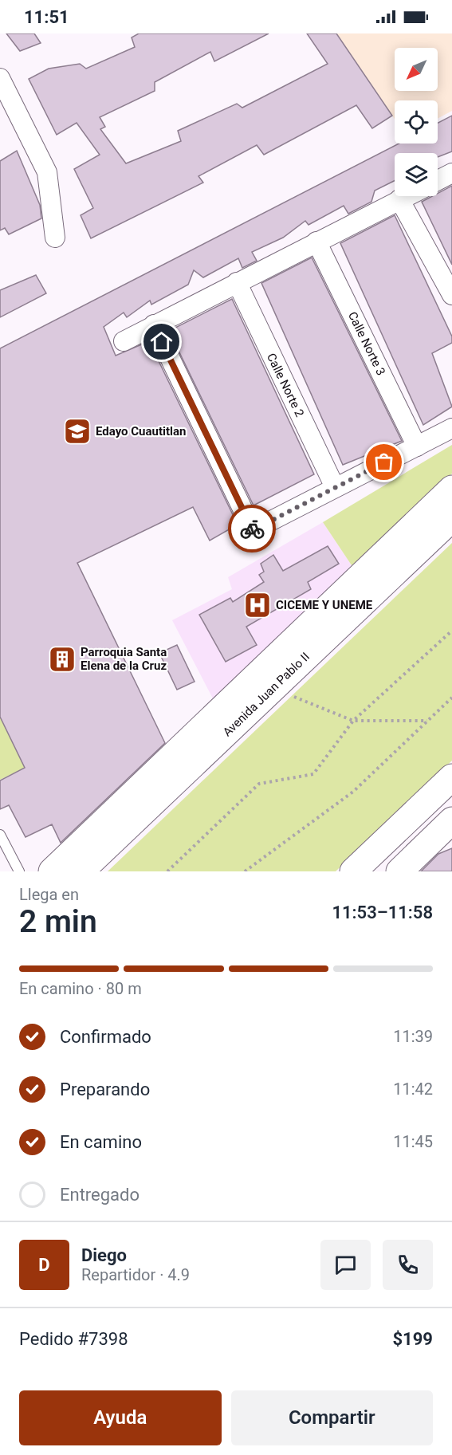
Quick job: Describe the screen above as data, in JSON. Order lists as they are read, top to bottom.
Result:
{
  "streets": {
    "street": ["Calle Norte 3", "Calle Norte 2", "Avenida Juan Pablo II"]
  },
  "places": {
    "school or university": ["Edayo Cuautitlan"],
    "hospital": ["CICEME Y UNEME"],
    "building": ["Parroquia Santa Elena de la Cruz"]
  },
  "north": "bottom left",
  "page": {
    "status": "11:51",
    "heading": ["2 min", "Llega en", "11:53–11:58"],
    "panel": [
      "Diego",
      "Repartidor · 4.9",
      "Pedido #7398",
      "$199"
    ],
    "bar": "En camino · 80 m",
    "list": [
      ["Confirmado", "11:39"],
      ["Preparando", "11:42"],
      ["En camino", "11:45"],
      "Entregado"
    ],
    "round": "D",
    "buttons": ["Ayuda", "Compartir"]
  }
}
